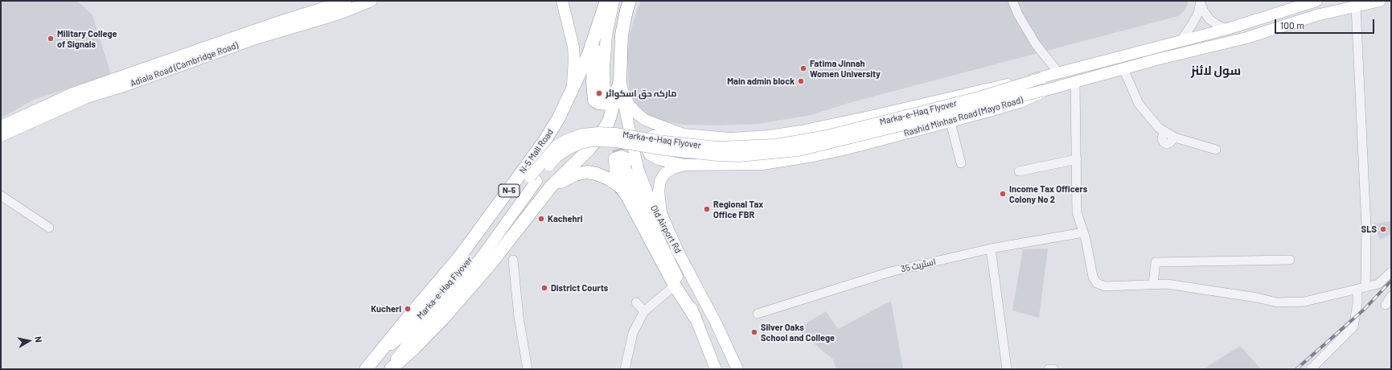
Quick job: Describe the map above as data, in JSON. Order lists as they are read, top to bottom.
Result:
{
  "streets": {
    "highway": ["N-5 Mall Road", "N-5"],
    "main road": [
      "Adiala Road (Cambridge Road)",
      "Marka-e-Haq Flyover",
      "Rashid Minhas Road (Mayo Road)",
      "Old Airport Rd"
    ],
    "street": ["اسٹریٹ 35"]
  },
  "crossings": [
    ["Marka-e-Haq Flyover", "Rashid Minhas Road (Mayo Road)"],
    ["Marka-e-Haq Flyover", "N-5 Mall Road"],
    ["Marka-e-Haq Flyover", "N-5"],
    ["Rashid Minhas Road (Mayo Road)", "Old Airport Rd"],
    ["N-5 Mall Road", "N-5"]
  ],
  "districts": ["سول لائنز"],
  "places": [
    "Military College of Signals",
    "Fatima Jinnah Women University",
    "Main admin block",
    "مارکہ حق اسکوائر",
    "Income Tax Officers Colony No 2",
    "Regional Tax Office FBR",
    "Kachehri",
    "SLS",
    "District Courts",
    "Kucheri",
    "Silver Oaks School and College"
  ],
  "scale_bar": "100 m",
  "north": "right"
}
